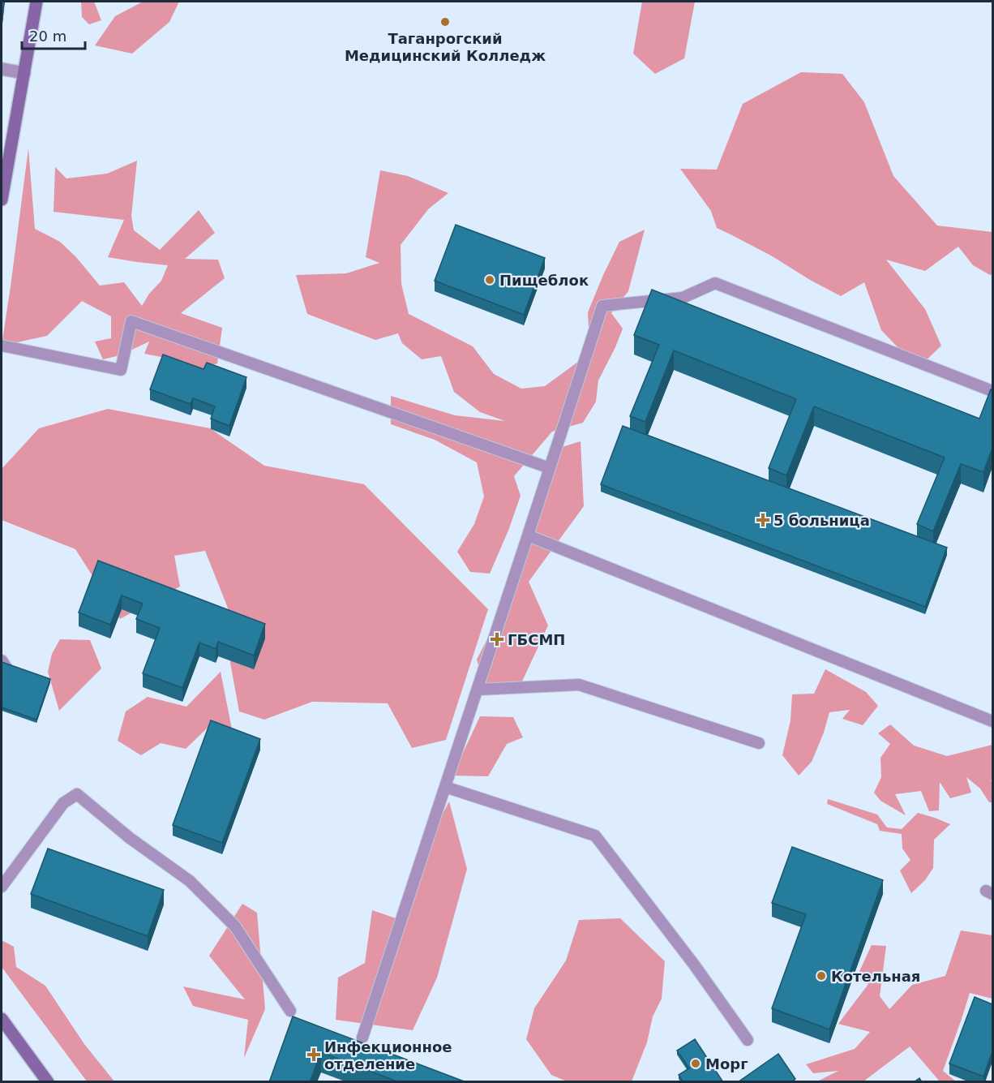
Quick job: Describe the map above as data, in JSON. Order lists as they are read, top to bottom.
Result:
{
  "places": {
    "other": [
      "Таганрогский Медицинский Колледж",
      "Пищеблок",
      "Котельная",
      "Морг"
    ],
    "health": ["5 больница", "ГБСМП", "Инфекционное отделение"]
  },
  "scale_bar": "20 m"
}
